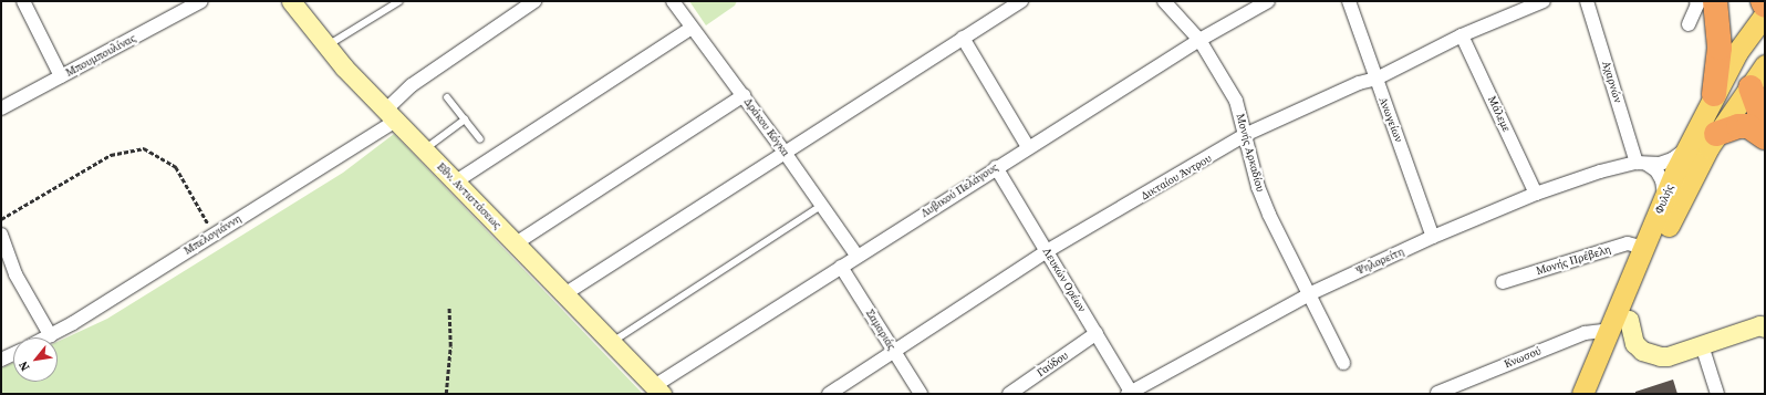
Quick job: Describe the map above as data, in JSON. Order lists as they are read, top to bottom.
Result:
{
  "streets": {
    "main road": ["Φυλής"],
    "street": [
      "Μπουμπουλίνας",
      "Αχαρνών",
      "Μάλεμε",
      "Ανωγείων",
      "Δράκου Κόγκα",
      "Μονής Αρκαδίου",
      "Δικταίου Άντρου",
      "Λυβικού Πελάγους",
      "Εθν. Αντιστάσεως",
      "Μπελογιάννη",
      "Μονής Πρέβελη",
      "Ψηλορείτη",
      "Λευκών Ορέων",
      "Σαμαριάς",
      "Κνωσού",
      "Γαύδου"
    ]
  },
  "crossings": [
    ["Αχαρνών", "Ψηλορείτη"],
    ["Μάλεμε", "Δικταίου Άντρου"],
    ["Μάλεμε", "Ψηλορείτη"],
    ["Ανωγείων", "Δικταίου Άντρου"],
    ["Ανωγείων", "Ψηλορείτη"],
    ["Δράκου Κόγκα", "Λυβικού Πελάγους"],
    ["Μονής Αρκαδίου", "Δικταίου Άντρου"],
    ["Μονής Αρκαδίου", "Λυβικού Πελάγους"],
    ["Μονής Αρκαδίου", "Ψηλορείτη"],
    ["Δικταίου Άντρου", "Λευκών Ορέων"],
    ["Δικταίου Άντρου", "Σαμαριάς"],
    ["Λυβικού Πελάγους", "Εθν. Αντιστάσεως"],
    ["Λυβικού Πελάγους", "Λευκών Ορέων"],
    ["Λυβικού Πελάγους", "Σαμαριάς"],
    ["Εθν. Αντιστάσεως", "Μπελογιάννη"],
    ["Φυλής", "Μονής Πρέβελη"],
    ["Φυλής", "Ψηλορείτη"],
    ["Φυλής", "Κνωσού"],
    ["Ψηλορείτη", "Λευκών Ορέων"],
    ["Λευκών Ορέων", "Γαύδου"]
  ],
  "north": "bottom left"
}
